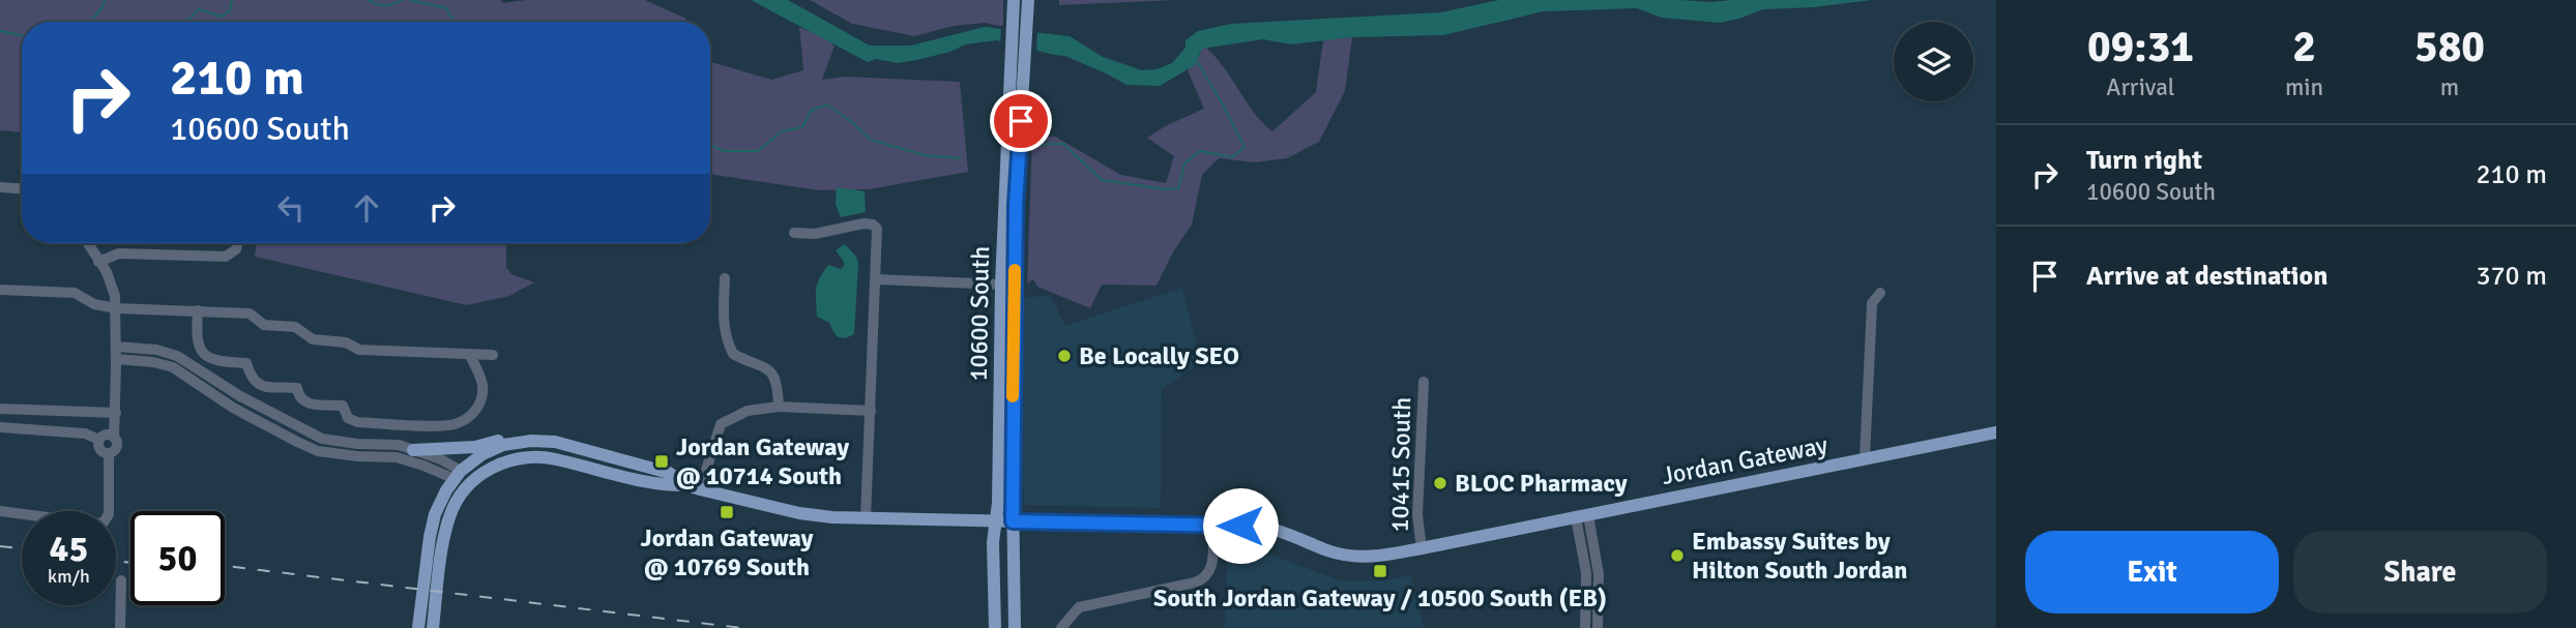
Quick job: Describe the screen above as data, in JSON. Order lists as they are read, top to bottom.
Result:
{
  "streets": {
    "main road": ["10600 South", "Jordan Gateway"],
    "street": ["10415 South"]
  },
  "crossings": [
    ["10600 South", "Jordan Gateway"],
    ["Jordan Gateway", "10415 South"]
  ],
  "places": {
    "other": ["Be Locally SEO", "BLOC Pharmacy", "Embassy Suites by Hilton South Jordan"],
    "transit": ["Jordan Gateway @ 10714 South", "Jordan Gateway @ 10769 South", "South Jordan Gateway / 10500 South (EB)"]
  },
  "page": {
    "eta": [
      "09:31",
      "Arrival",
      "2",
      "min",
      "580",
      "m"
    ],
    "turn": ["210 m", "10600 South"],
    "list": [
      {
        "name": "Turn right",
        "note": "10600 South",
        "value": "210 m"
      },
      {
        "name": "Arrive at destination",
        "value": "370 m"
      }
    ],
    "speed": "45 km/h",
    "limit": "50",
    "buttons": ["Exit", "Share"]
  }
}
